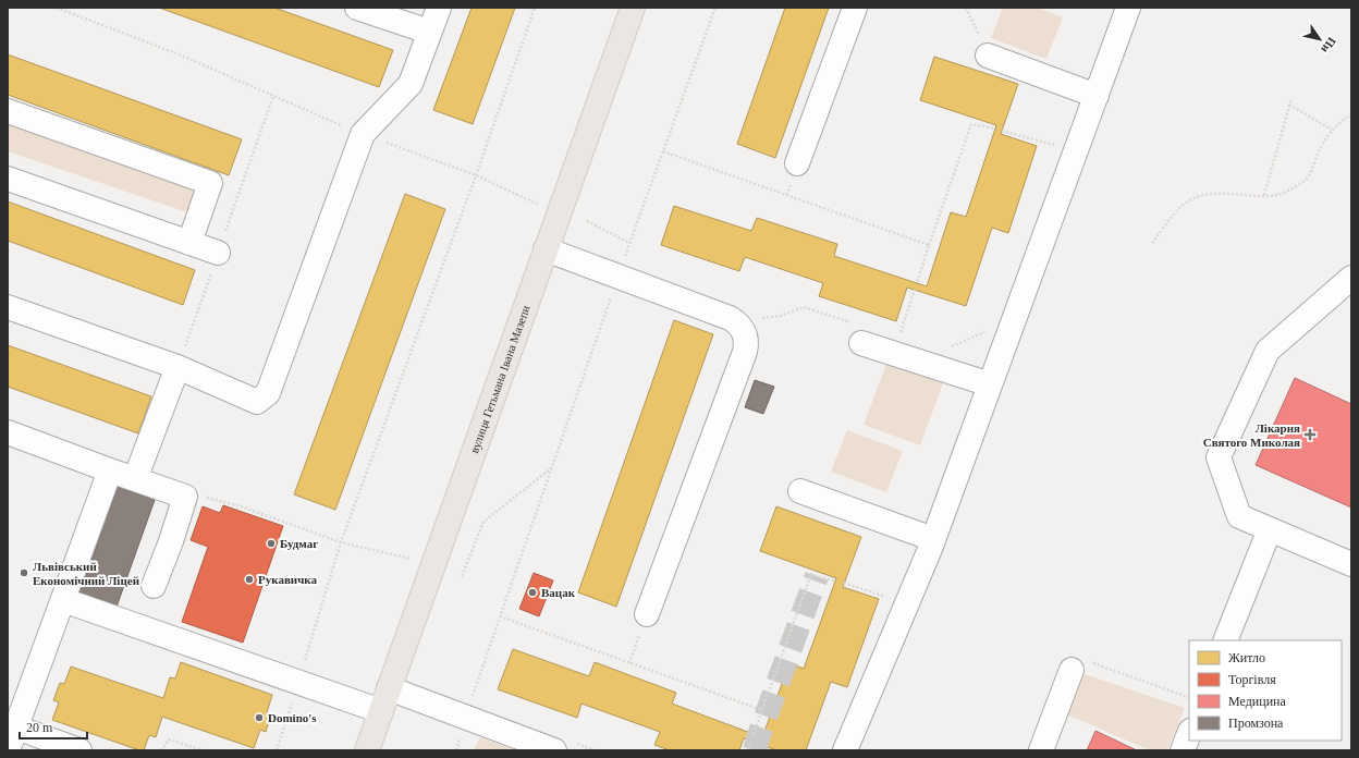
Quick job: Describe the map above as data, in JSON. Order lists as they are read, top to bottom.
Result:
{
  "streets": {
    "main road": ["вулиця Гетьмана Івана Мазепи"]
  },
  "places": {
    "health": ["Лікарня Святого Миколая"],
    "other": [
      "Будмаг",
      "Львівський Економічний Ліцей",
      "Рукавичка",
      "Вацак",
      "Domino's"
    ]
  },
  "legend": [
    "Житло",
    "Торгівля",
    "Медицина",
    "Промзона"
  ],
  "scale_bar": "20 m",
  "north": "bottom right"
}
